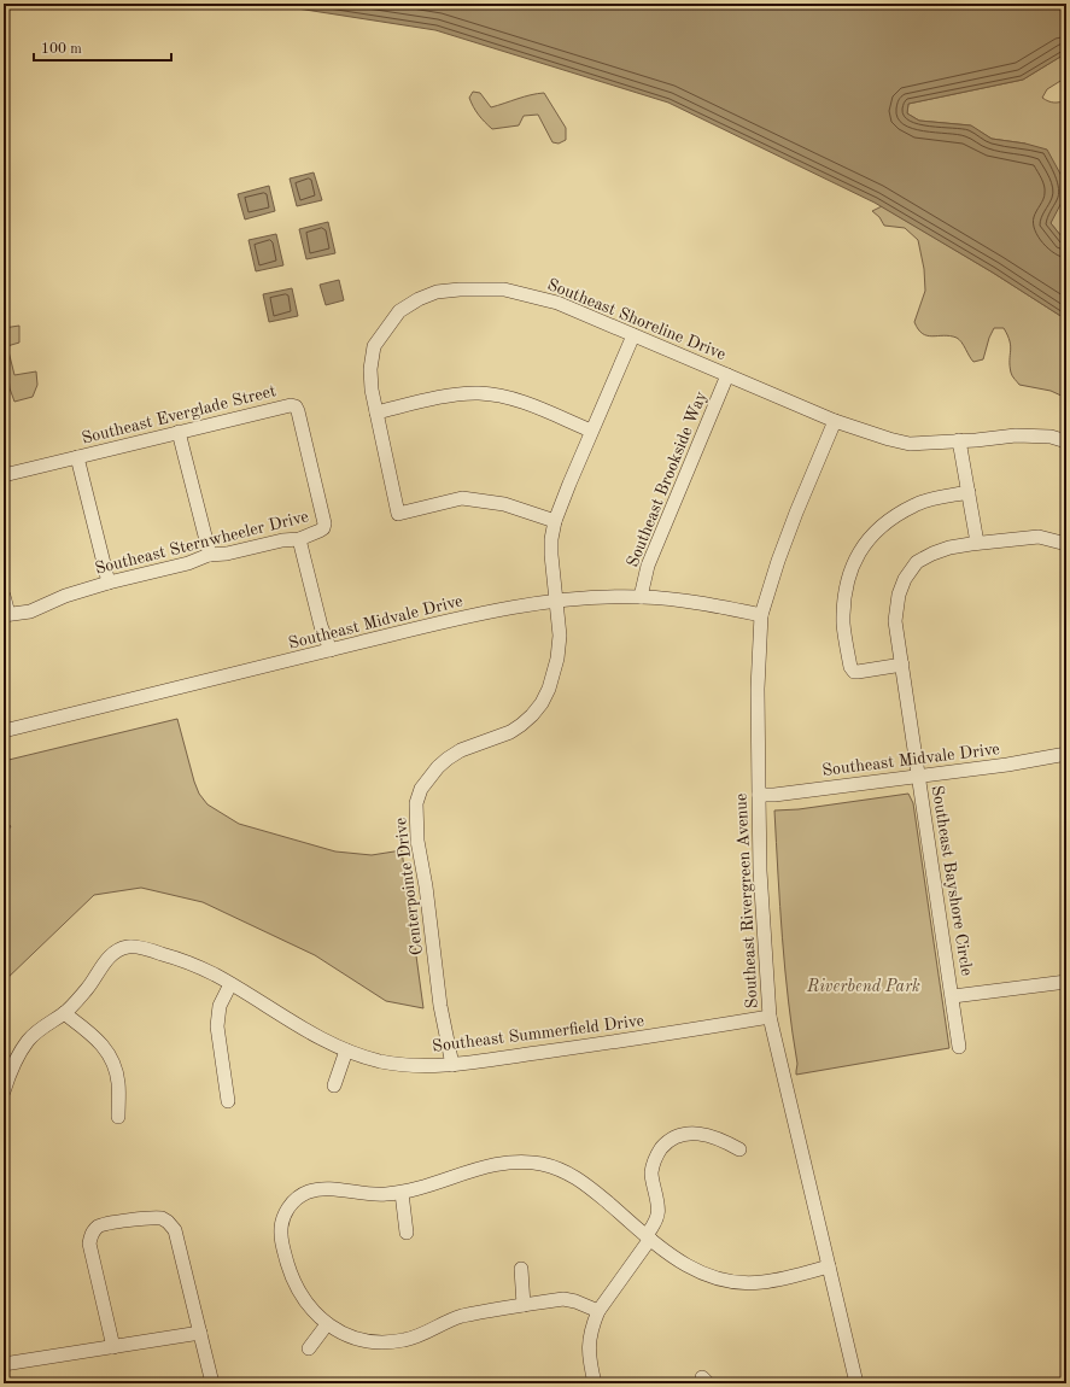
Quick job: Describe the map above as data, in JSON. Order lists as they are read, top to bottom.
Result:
{
  "streets": {
    "street": [
      "Southeast Shoreline Drive",
      "Southeast Everglade Street",
      "Southeast Brookside Way",
      "Southeast Sternwheeler Drive",
      "Southeast Midvale Drive",
      "Southeast Bayshore Circle",
      "Centerpointe Drive",
      "Southeast Rivergreen Avenue",
      "Southeast Summerfield Drive"
    ]
  },
  "crossings": [
    ["Southeast Shoreline Drive", "Southeast Brookside Way"],
    ["Southeast Shoreline Drive", "Centerpointe Drive"],
    ["Southeast Shoreline Drive", "Southeast Rivergreen Avenue"],
    ["Southeast Everglade Street", "Southeast Sternwheeler Drive"],
    ["Southeast Brookside Way", "Southeast Midvale Drive"],
    ["Southeast Midvale Drive", "Southeast Bayshore Circle"],
    ["Southeast Midvale Drive", "Centerpointe Drive"],
    ["Southeast Midvale Drive", "Southeast Rivergreen Avenue"],
    ["Centerpointe Drive", "Southeast Summerfield Drive"],
    ["Southeast Rivergreen Avenue", "Southeast Summerfield Drive"]
  ],
  "parks": ["Riverbend Park"],
  "scale_bar": "100 m"
}
